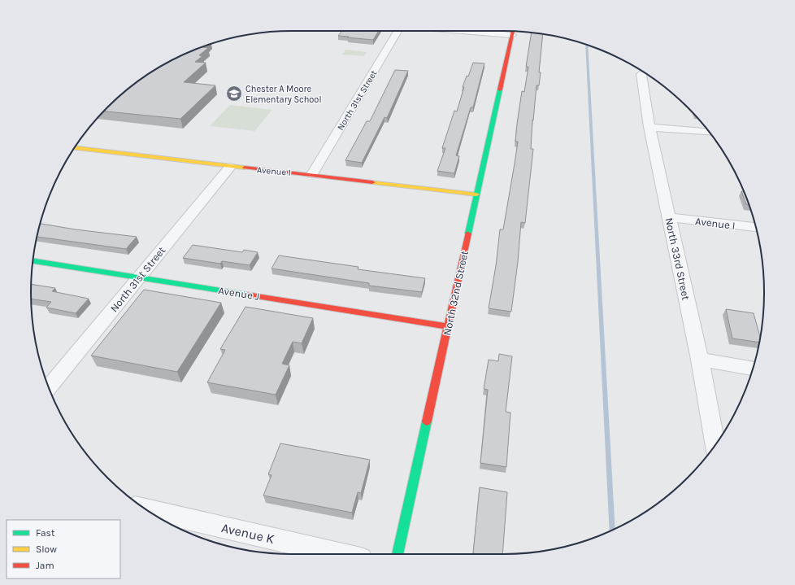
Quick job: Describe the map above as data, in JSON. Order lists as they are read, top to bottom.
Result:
{
  "streets": {
    "street": [
      "North 31st Street",
      "Avenue I",
      "North 33rd Street",
      "Avenue J",
      "North 32nd Street",
      "Avenue K"
    ]
  },
  "crossings": [
    ["North 31st Street", "Avenue I"],
    ["North 31st Street", "Avenue J"],
    ["Avenue I", "North 33rd Street"],
    ["Avenue I", "North 32nd Street"],
    ["Avenue J", "North 32nd Street"]
  ],
  "places": {
    "school or university": ["Chester A Moore Elementary School"]
  },
  "legend": ["Fast", "Slow", "Jam"]
}
